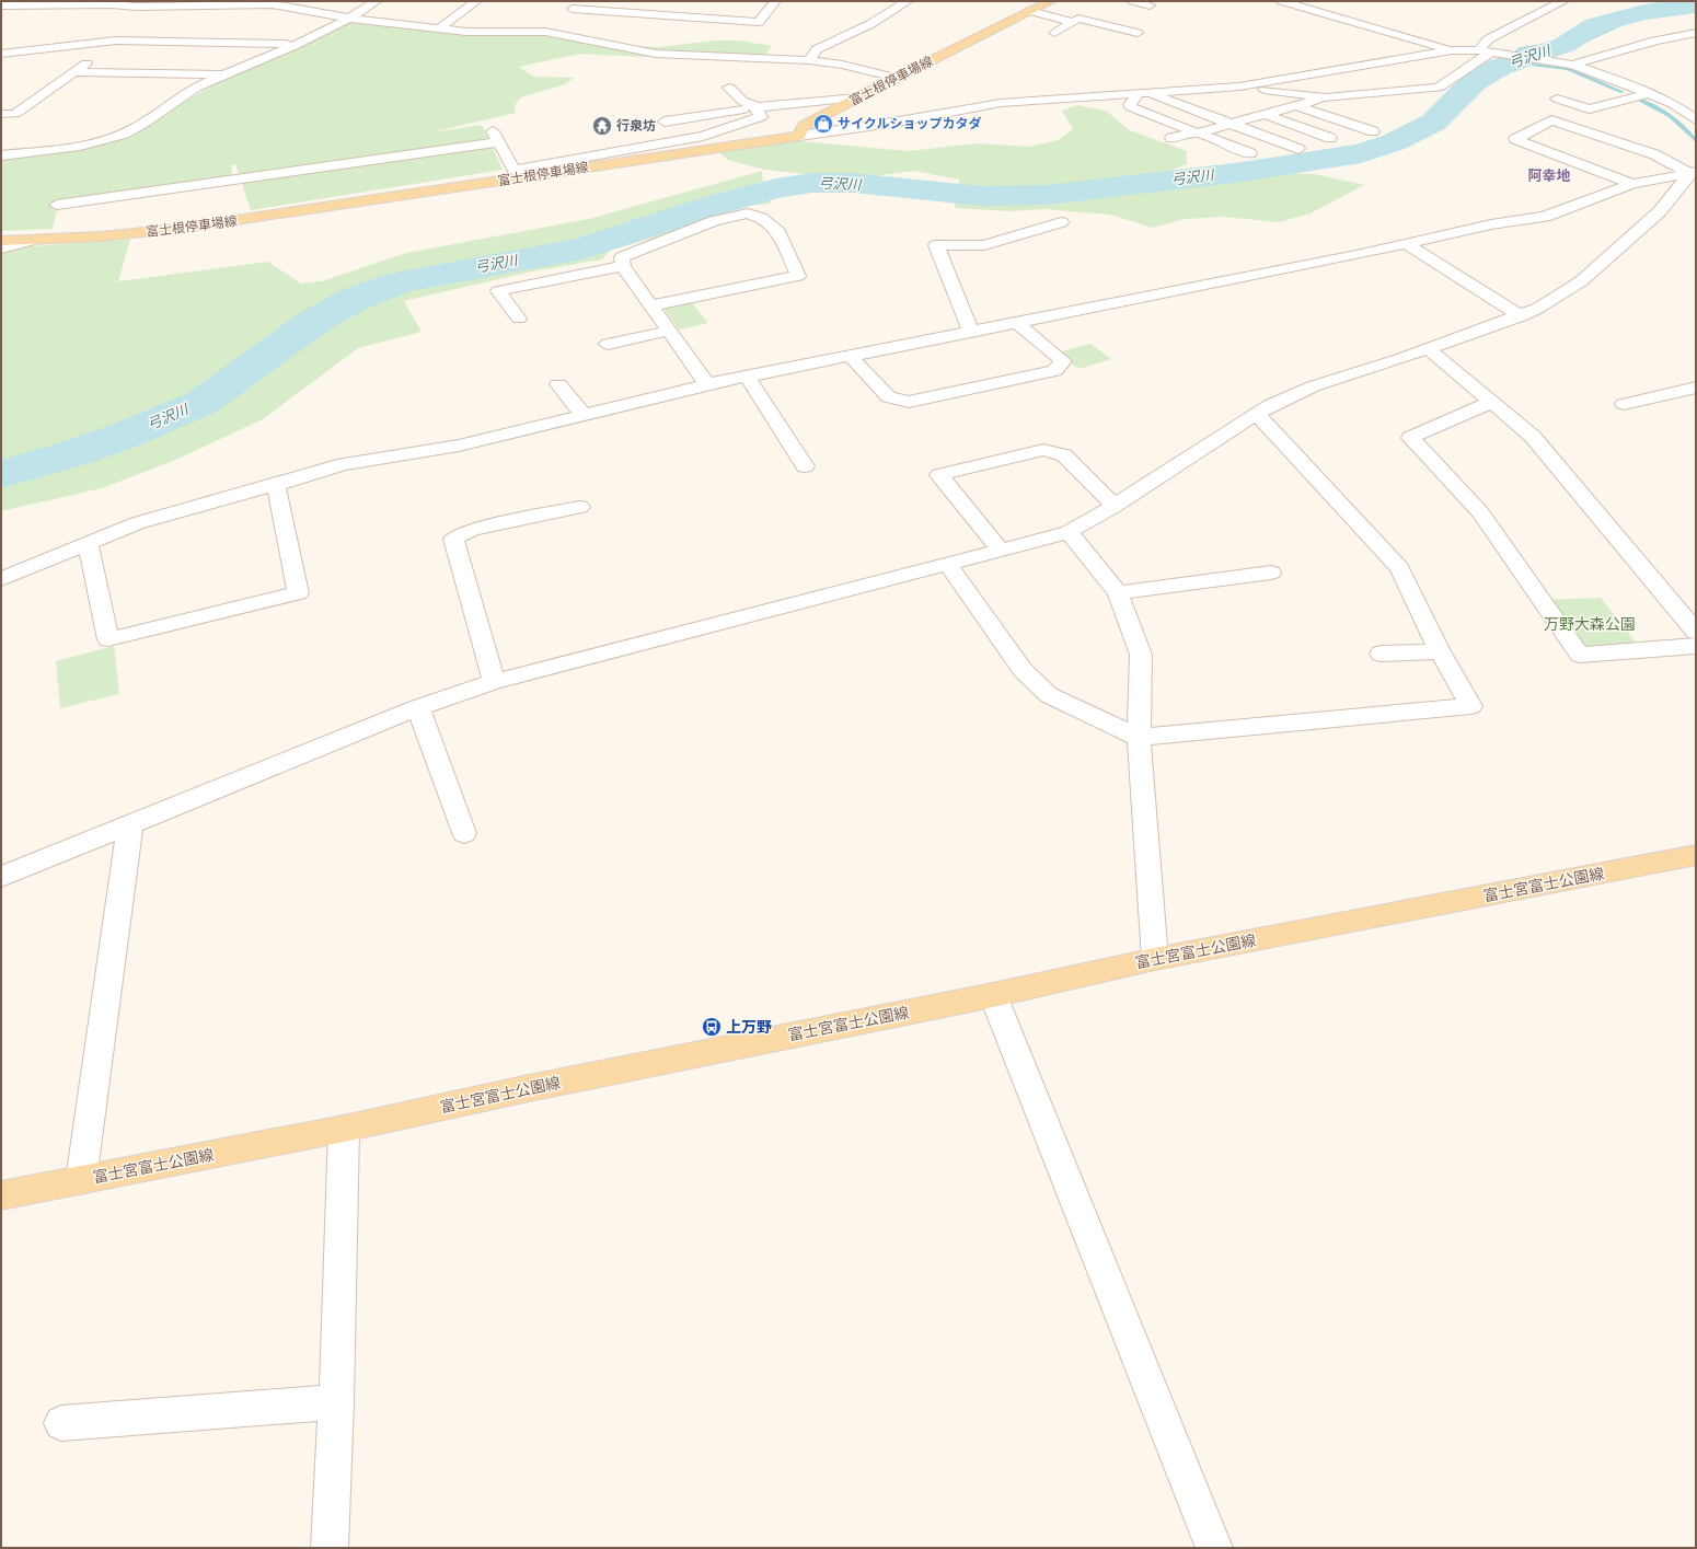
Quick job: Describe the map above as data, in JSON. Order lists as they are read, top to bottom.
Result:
{
  "streets": {
    "main road": ["富士根停車場線", "富士宮富士公園線"]
  },
  "districts": ["阿幸地"],
  "water": ["弓沢川"],
  "parks": ["万野大森公園"],
  "places": {
    "shop": ["サイクルショップカタダ"],
    "temple": ["行泉坊"],
    "bus stop": ["上万野"]
  }
}
